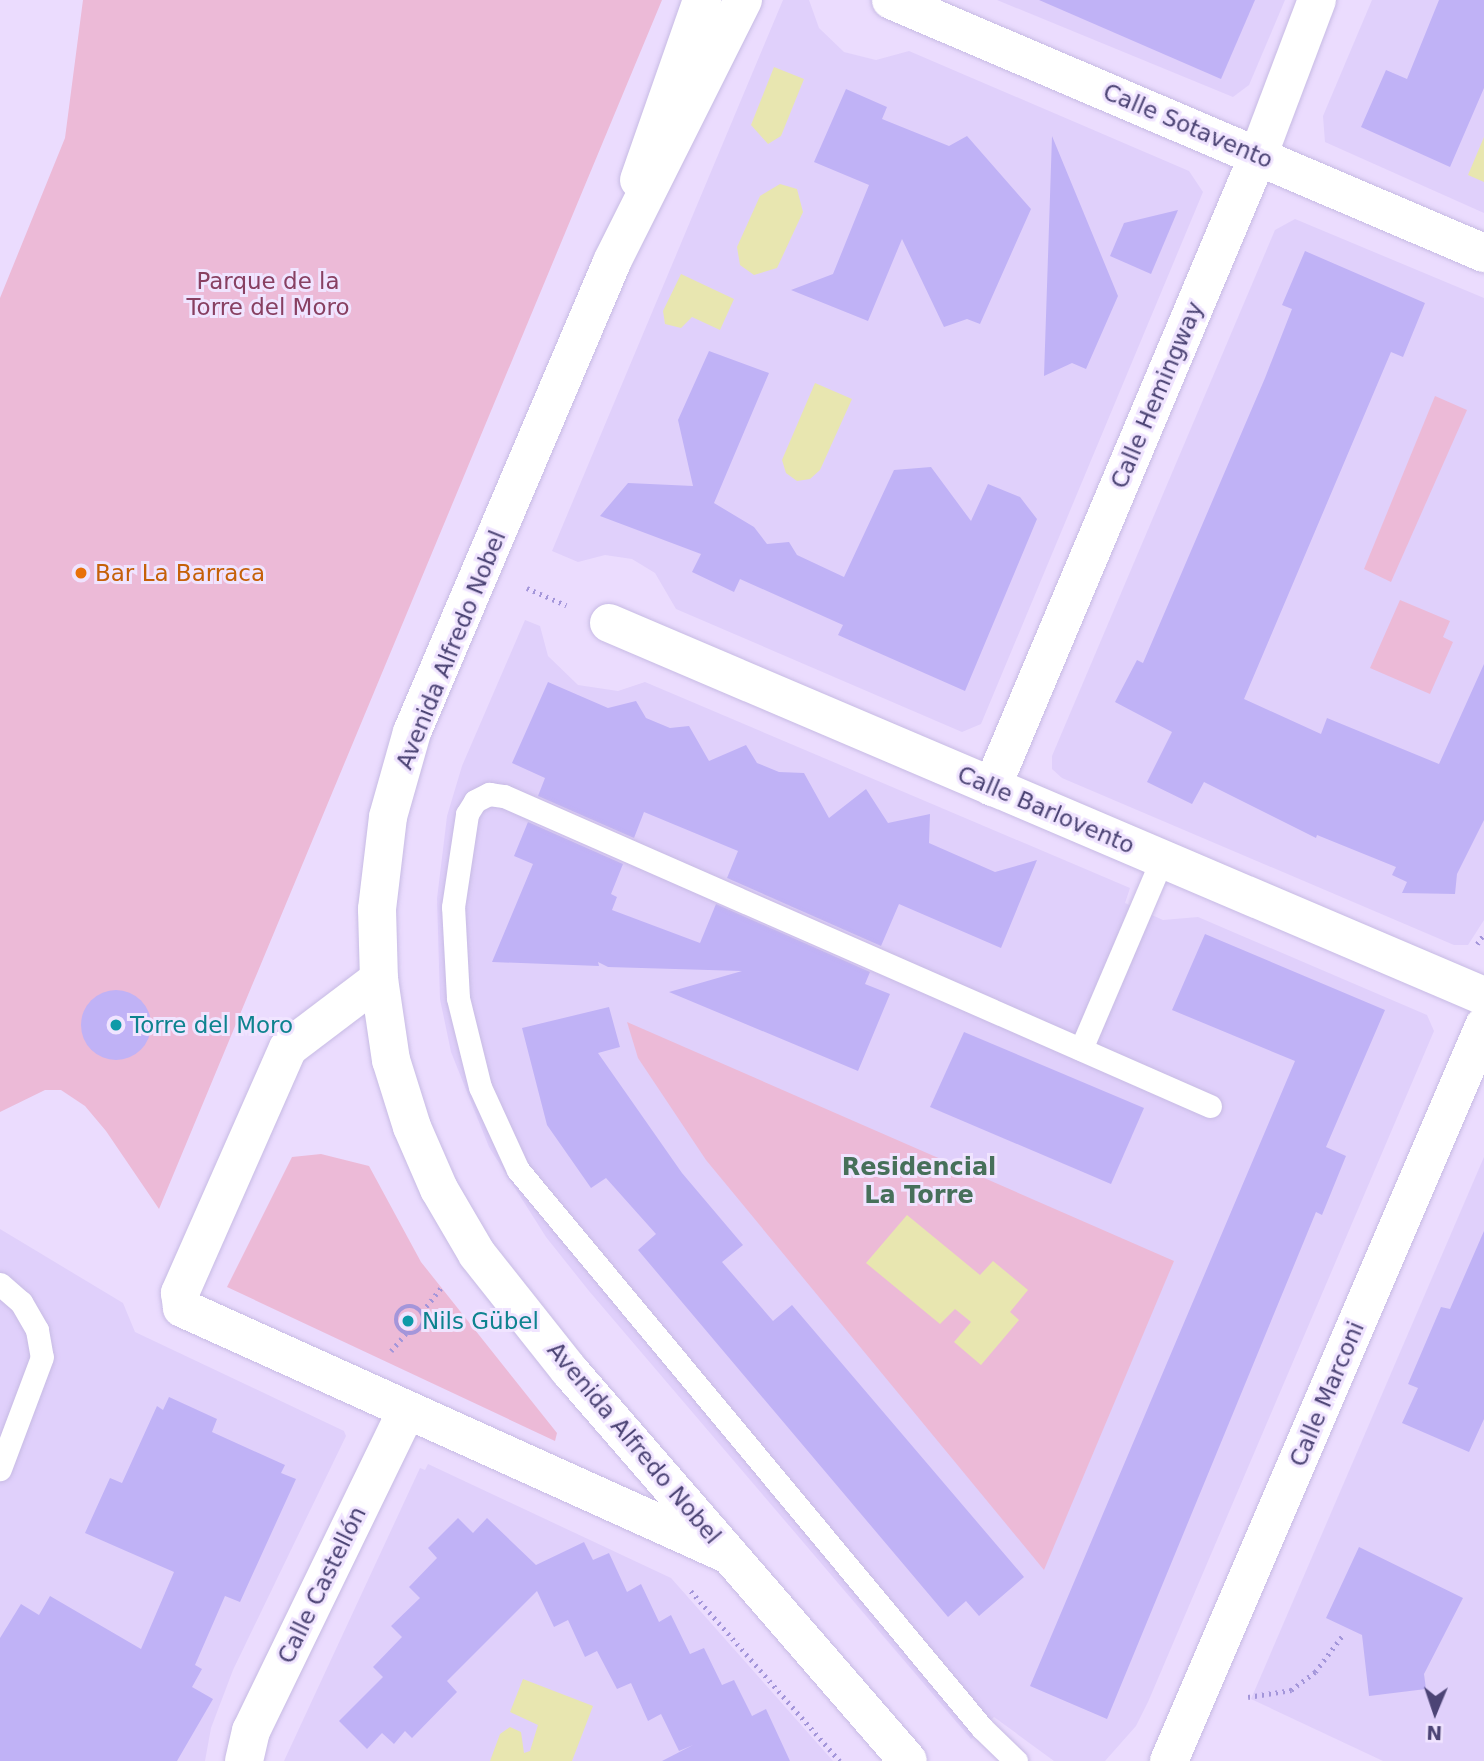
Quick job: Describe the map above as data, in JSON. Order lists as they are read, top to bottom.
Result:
{
  "streets": {
    "street": [
      "Calle Sotavento",
      "Calle Hemingway",
      "Avenida Alfredo Nobel",
      "Calle Barlovento",
      "Calle Marconi",
      "Calle Castellón"
    ]
  },
  "crossings": [
    ["Calle Sotavento", "Calle Hemingway"],
    ["Calle Hemingway", "Calle Barlovento"]
  ],
  "districts": ["Residencial La Torre"],
  "parks": ["Parque de la Torre del Moro"],
  "places": ["Bar La Barraca", "Torre del Moro", "Nils Gübel"],
  "north": "bottom"
}
